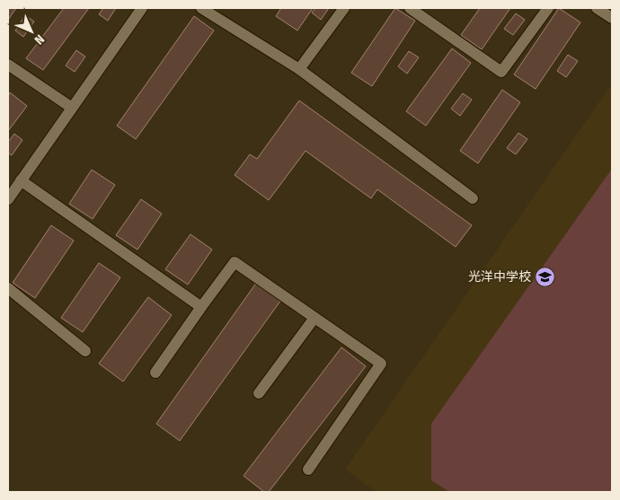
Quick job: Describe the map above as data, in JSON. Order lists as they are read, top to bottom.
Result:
{
  "places": {
    "school or university": ["光洋中学校"]
  },
  "north": "bottom right"
}
